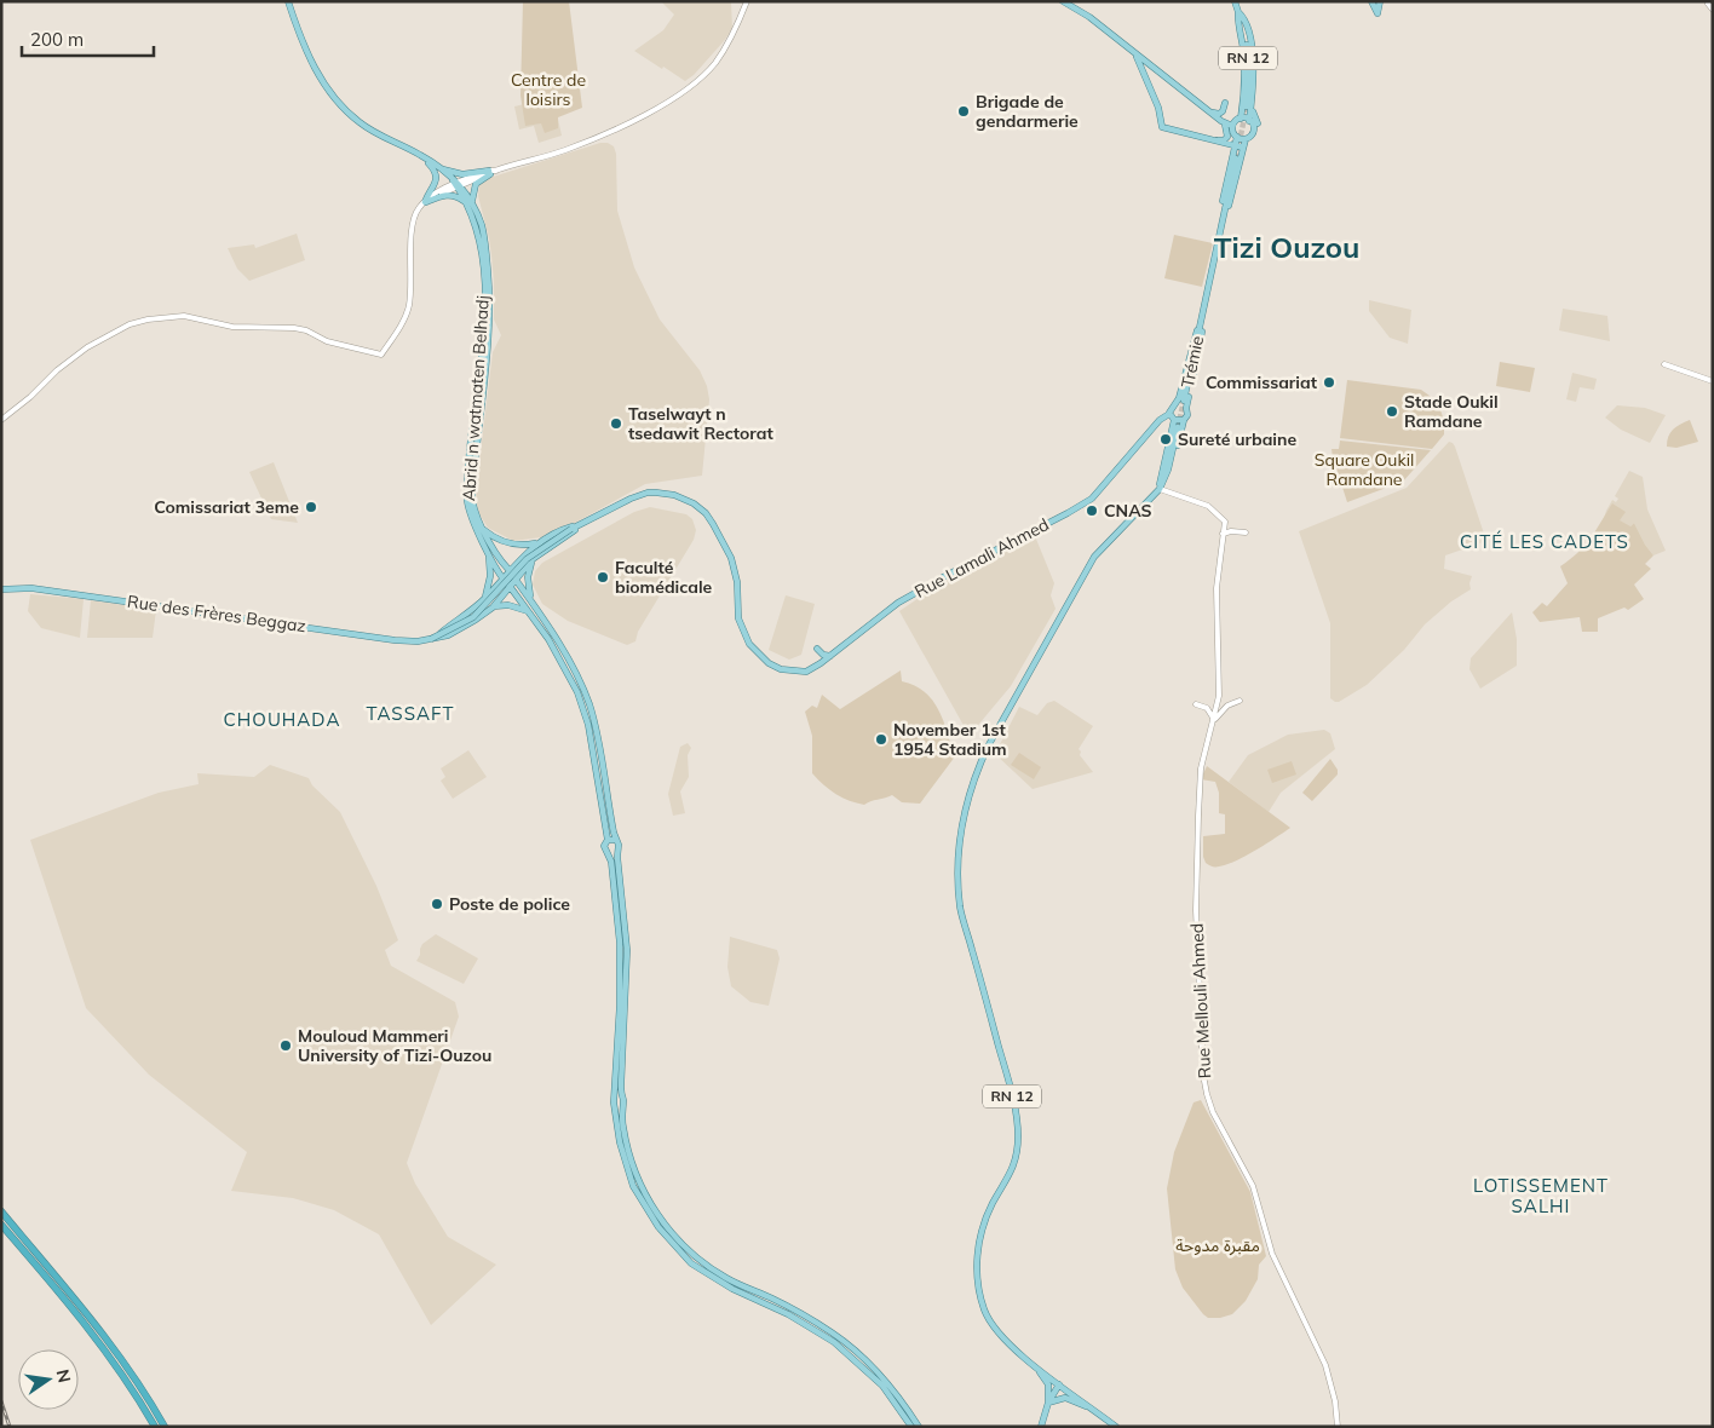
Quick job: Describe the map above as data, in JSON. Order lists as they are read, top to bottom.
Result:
{
  "streets": {
    "main road": [
      "RN 12",
      "Trémie",
      "Abrid n watmaten Belhadj",
      "Rue Lamali Ahmed",
      "Rue des Frères Beggaz"
    ],
    "street": ["Rue Mellouli Ahmed"]
  },
  "crossings": [
    ["RN 12", "Rue Lamali Ahmed"],
    ["RN 12", "Rue Mellouli Ahmed"]
  ],
  "districts": [
    "Tizi Ouzou",
    "CITÉ LES CADETS",
    "TASSAFT",
    "CHOUHADA",
    "LOTISSEMENT SALHI"
  ],
  "parks": ["Centre de loisirs", "Square Oukil Ramdane", "مقبرة مدوحة"],
  "places": [
    "Brigade de gendarmerie",
    "Commissariat",
    "Stade Oukil Ramdane",
    "Taselwayt n tsedawit Rectorat",
    "Sureté urbaine",
    "Comissariat 3eme",
    "CNAS",
    "Faculté biomédicale",
    "November 1st 1954 Stadium",
    "Poste de police",
    "Mouloud Mammeri University of Tizi-Ouzou"
  ],
  "scale_bar": "200 m",
  "north": "right"
}
